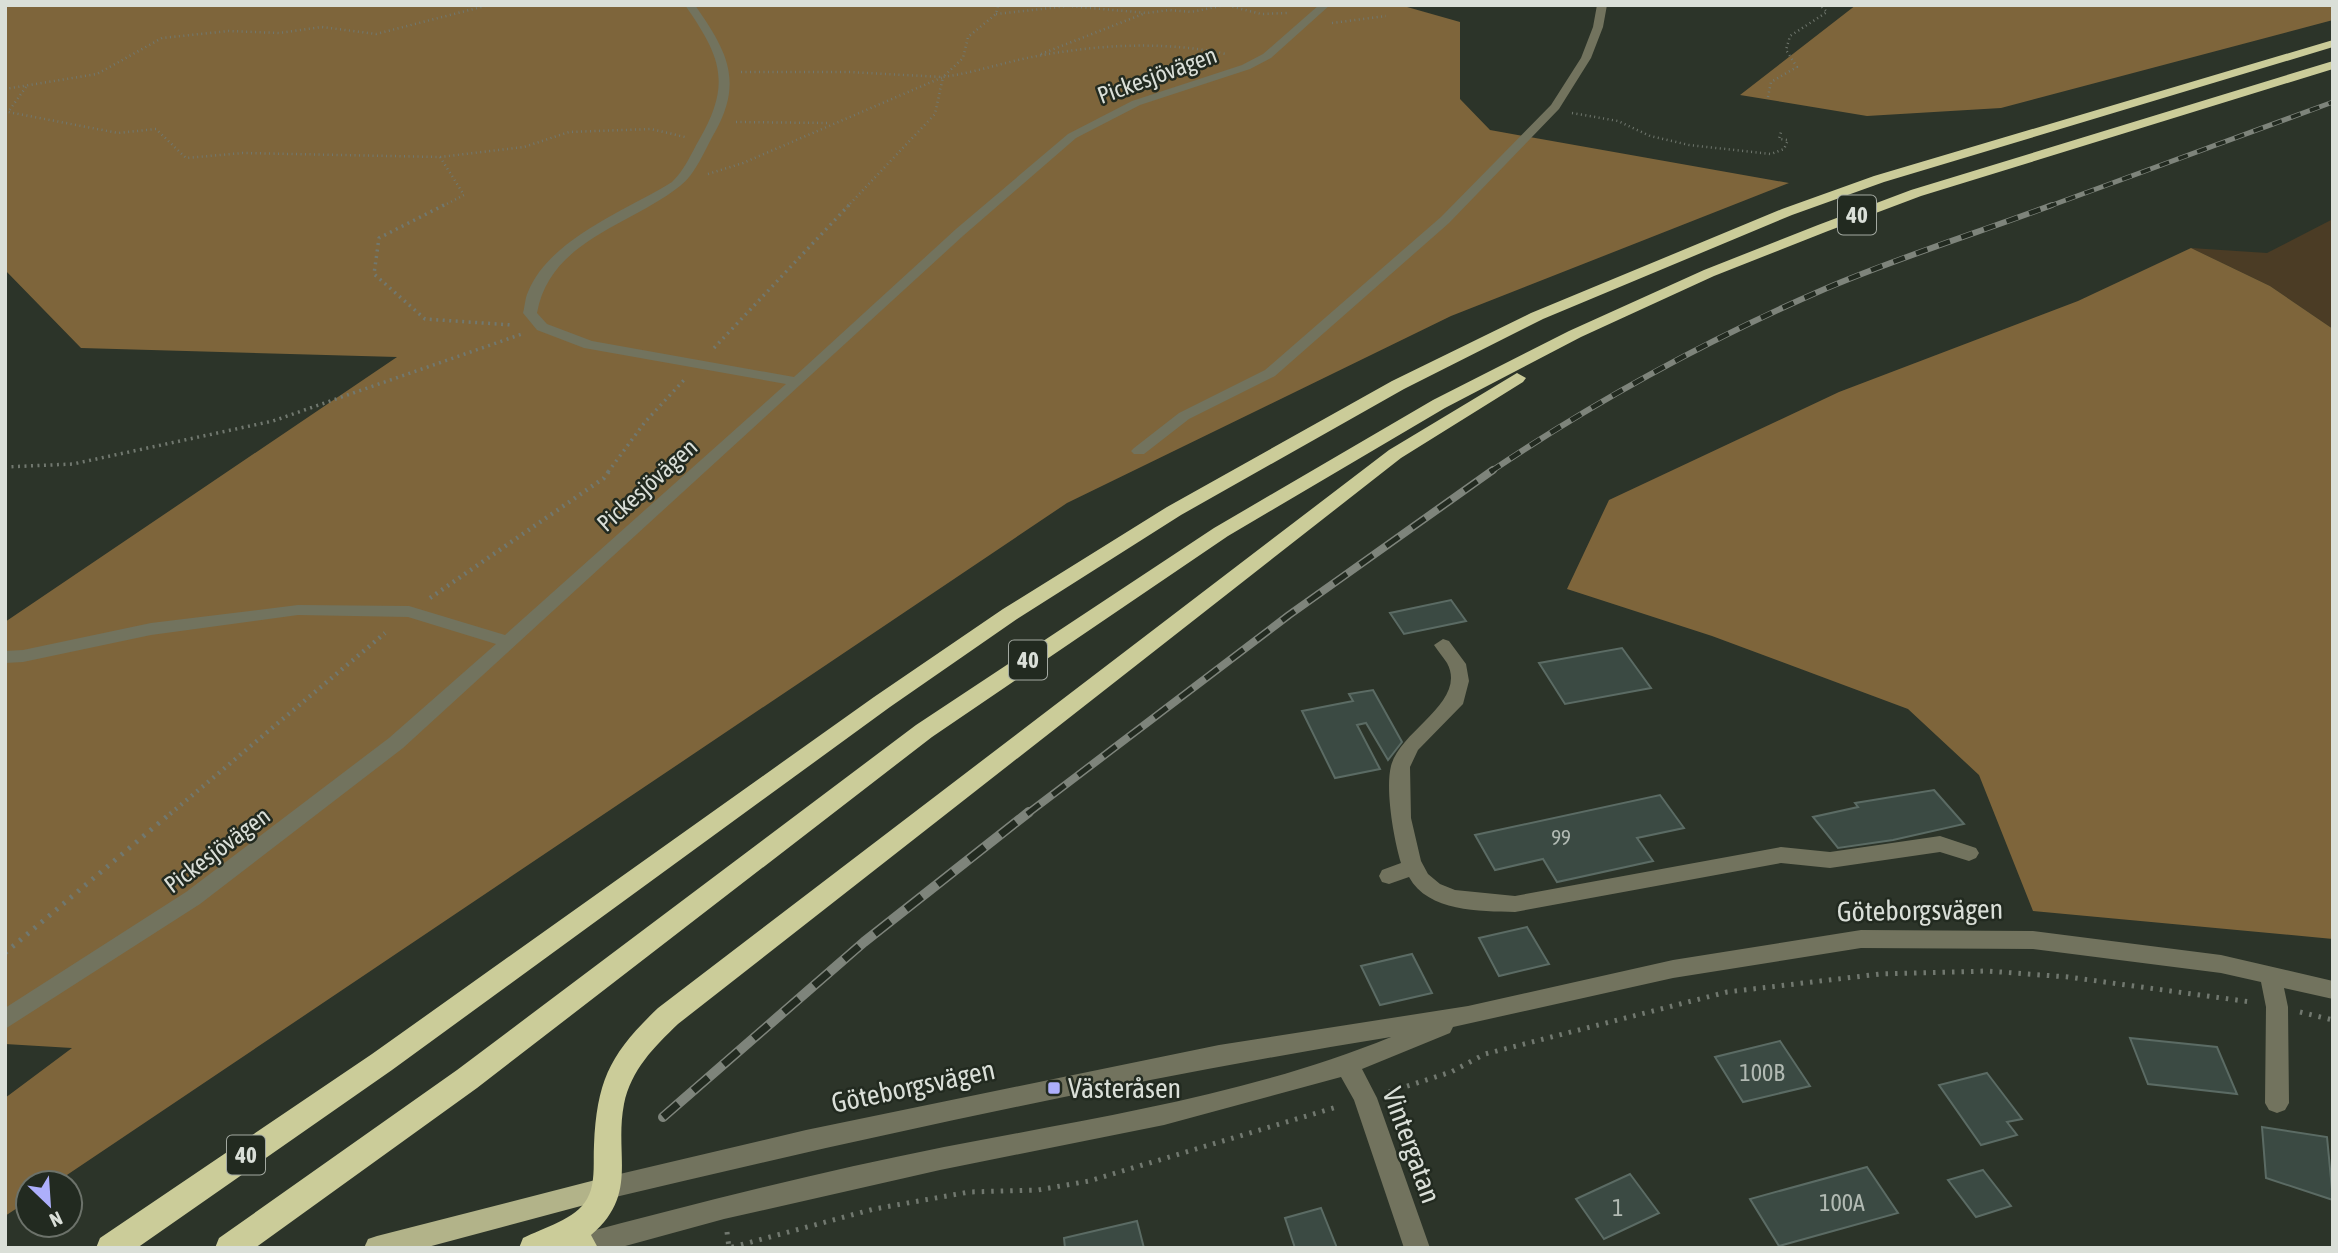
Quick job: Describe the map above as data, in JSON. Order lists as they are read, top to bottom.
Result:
{
  "streets": {
    "highway": ["40"],
    "main road": ["Göteborgsvägen"],
    "street": ["Pickesjövägen", "Vintergatan"]
  },
  "crossings": [
    ["Göteborgsvägen", "Vintergatan"]
  ],
  "places": {
    "transit": ["Västeråsen"]
  },
  "house_numbers": [
    "99",
    "100B",
    "100A",
    "1"
  ],
  "north": "bottom right"
}
